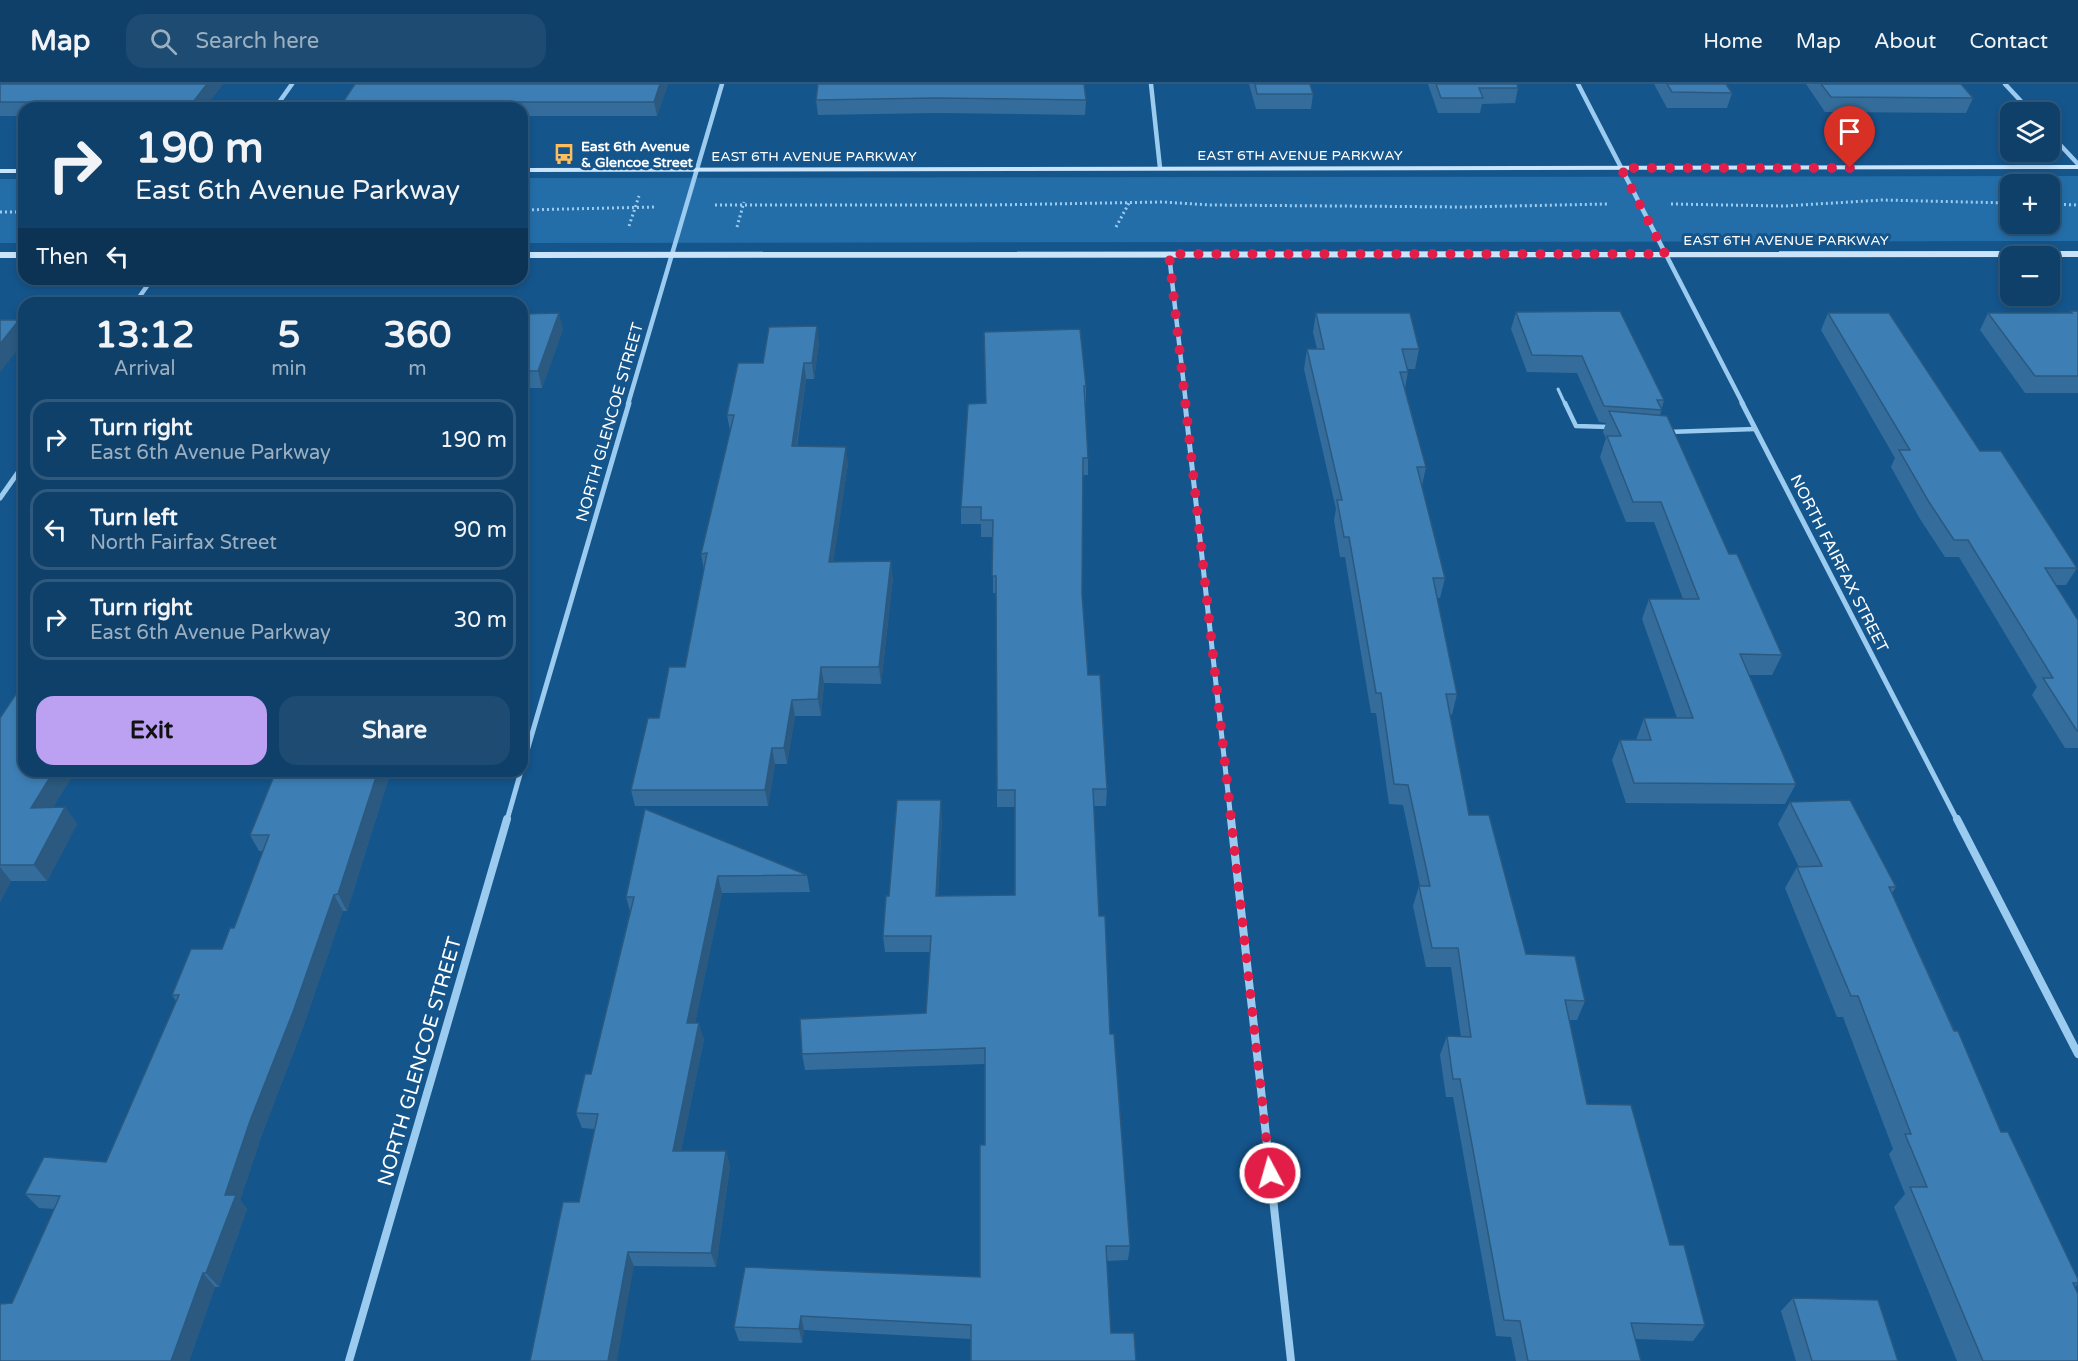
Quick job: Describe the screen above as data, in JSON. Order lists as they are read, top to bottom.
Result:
{
  "streets": {
    "main road": ["EAST 6TH AVENUE PARKWAY"],
    "street": ["NORTH GLENCOE STREET", "NORTH FAIRFAX STREET"]
  },
  "crossings": [
    ["EAST 6TH AVENUE PARKWAY", "NORTH GLENCOE STREET"],
    ["EAST 6TH AVENUE PARKWAY", "NORTH FAIRFAX STREET"]
  ],
  "places": {
    "bus stop": ["East 6th Avenue & Glencoe Street"]
  },
  "page": {
    "header": "Map",
    "search": "Search here",
    "nav": [
      "Home",
      "Map",
      "About",
      "Contact"
    ],
    "map_buttons": ["+", "−"],
    "turn": ["190 m", "East 6th Avenue Parkway"],
    "then": "Then",
    "eta": [
      "13:12",
      "Arrival",
      "5",
      "min",
      "360",
      "m"
    ],
    "list": [
      {
        "name": "Turn right",
        "note": "East 6th Avenue Parkway",
        "value": "190 m"
      },
      {
        "name": "Turn left",
        "note": "North Fairfax Street",
        "value": "90 m"
      },
      {
        "name": "Turn right",
        "note": "East 6th Avenue Parkway",
        "value": "30 m"
      }
    ],
    "buttons": ["Exit", "Share"]
  }
}
